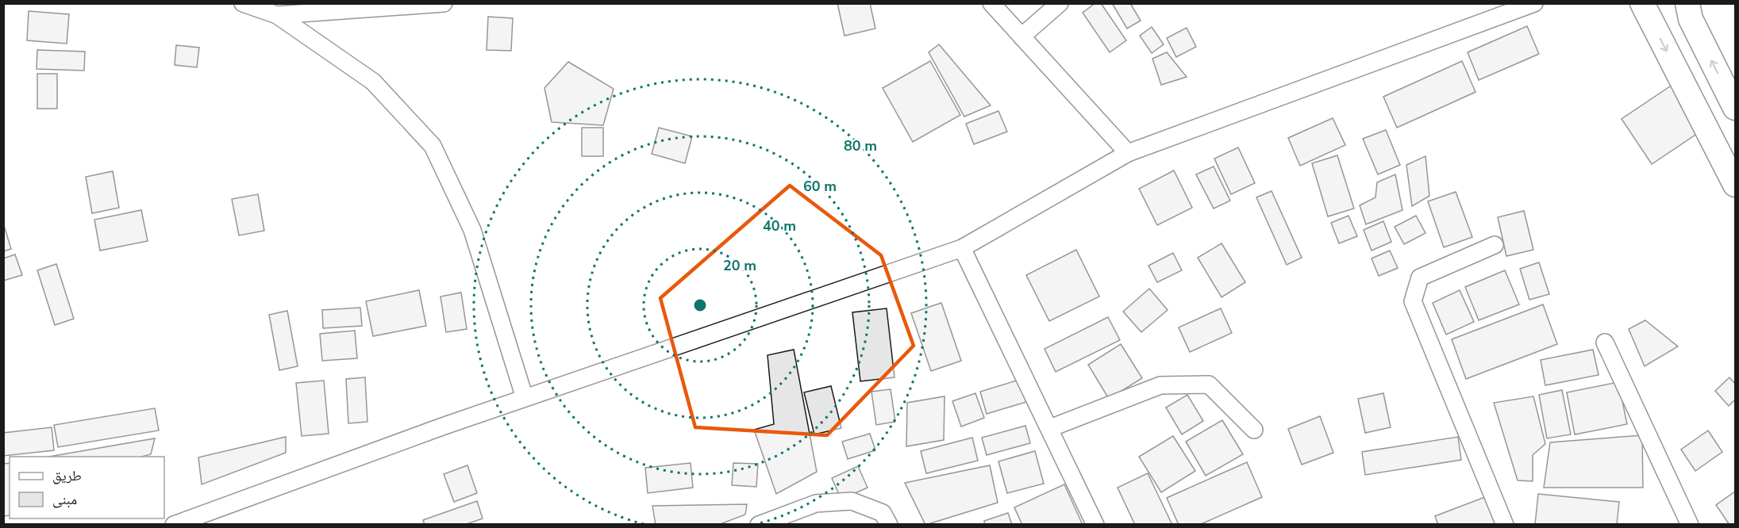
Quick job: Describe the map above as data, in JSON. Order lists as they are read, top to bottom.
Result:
{
  "legend": ["طريق", "مبنى"],
  "rings": [
    "80 m",
    "60 m",
    "40 m",
    "20 m"
  ]
}
